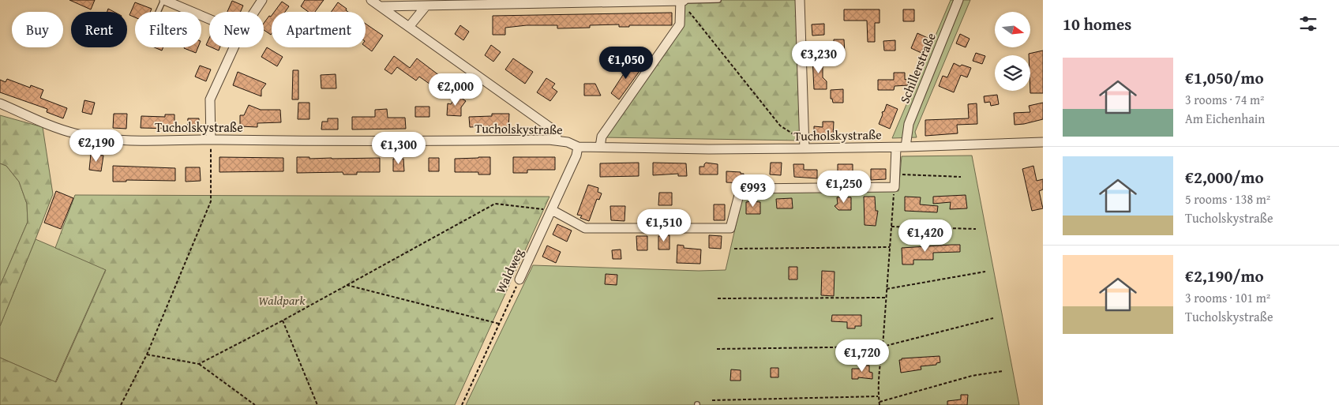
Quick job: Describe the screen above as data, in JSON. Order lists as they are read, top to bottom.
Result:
{
  "streets": {
    "street": ["Schillerstraße", "Tucholskystraße", "Waldweg"]
  },
  "crossings": [
    ["Schillerstraße", "Tucholskystraße"],
    ["Tucholskystraße", "Waldweg"]
  ],
  "parks": ["Waldpark"],
  "north": "right",
  "page": {
    "heading": "10 homes",
    "chip": [
      "Buy",
      "Rent",
      "Filters",
      "New",
      "Apartment"
    ],
    "price": [
      "€3,230",
      "€1,050",
      "€2,000",
      "€2,190",
      "€1,300",
      "€1,250",
      "€993",
      "€1,510",
      "€1,420",
      "€1,720"
    ],
    "list": [
      {
        "name": "€1,050/mo",
        "note": "3 rooms · 74 m² · Am Eichenhain"
      },
      {
        "name": "€2,000/mo",
        "note": "5 rooms · 138 m² · Tucholskystraße"
      },
      {
        "name": "€2,190/mo",
        "note": "3 rooms · 101 m² · Tucholskystraße"
      }
    ]
  }
}
